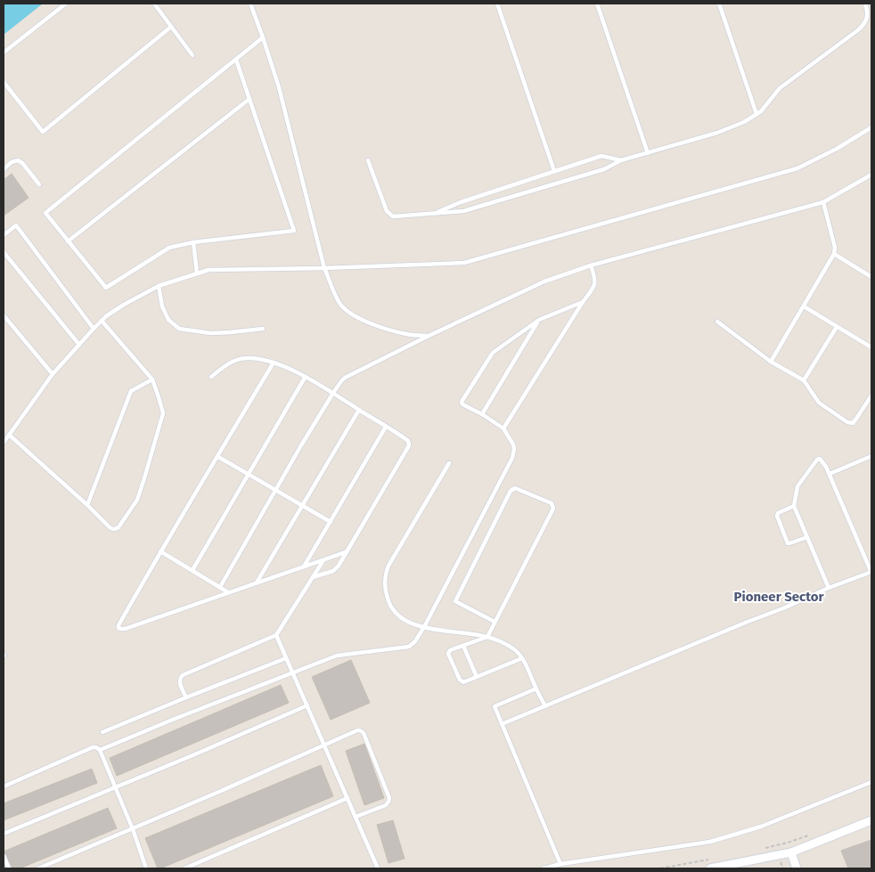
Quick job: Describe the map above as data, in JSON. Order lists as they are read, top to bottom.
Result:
{
  "districts": ["Pioneer Sector"]
}
